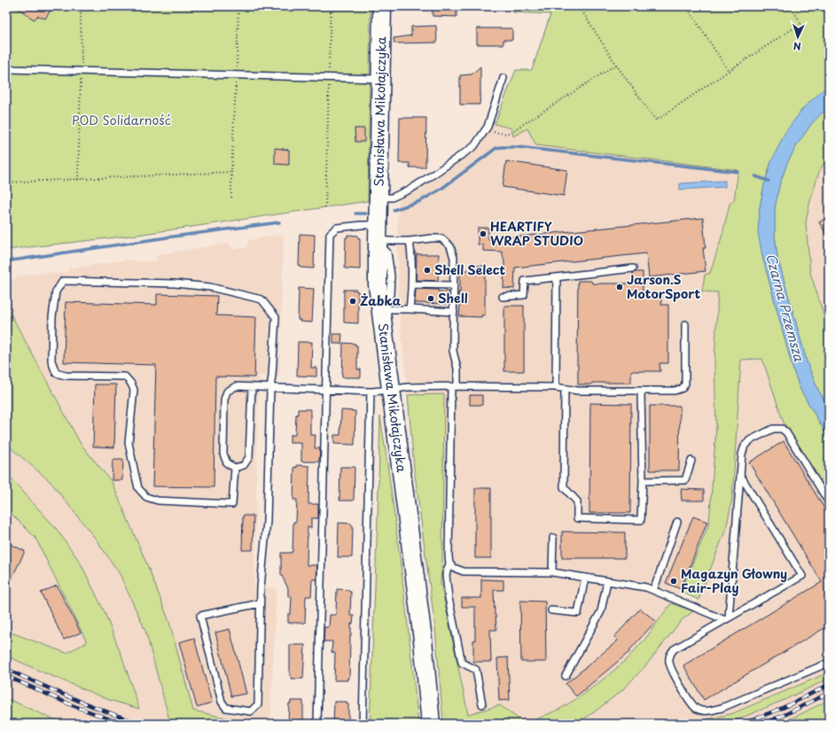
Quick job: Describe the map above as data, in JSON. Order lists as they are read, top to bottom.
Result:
{
  "streets": {
    "street": ["Stanisława Mikołajczyka"]
  },
  "water": ["Czarna Przemsza"],
  "parks": ["POD Solidarność"],
  "places": [
    "HEARTIFY WRAP STUDIO",
    "Shell Select",
    "Jarson.S MotorSport",
    "Shell",
    "Żabka",
    "Magazyn Głowny Fair-Play"
  ],
  "north": "bottom"
}
